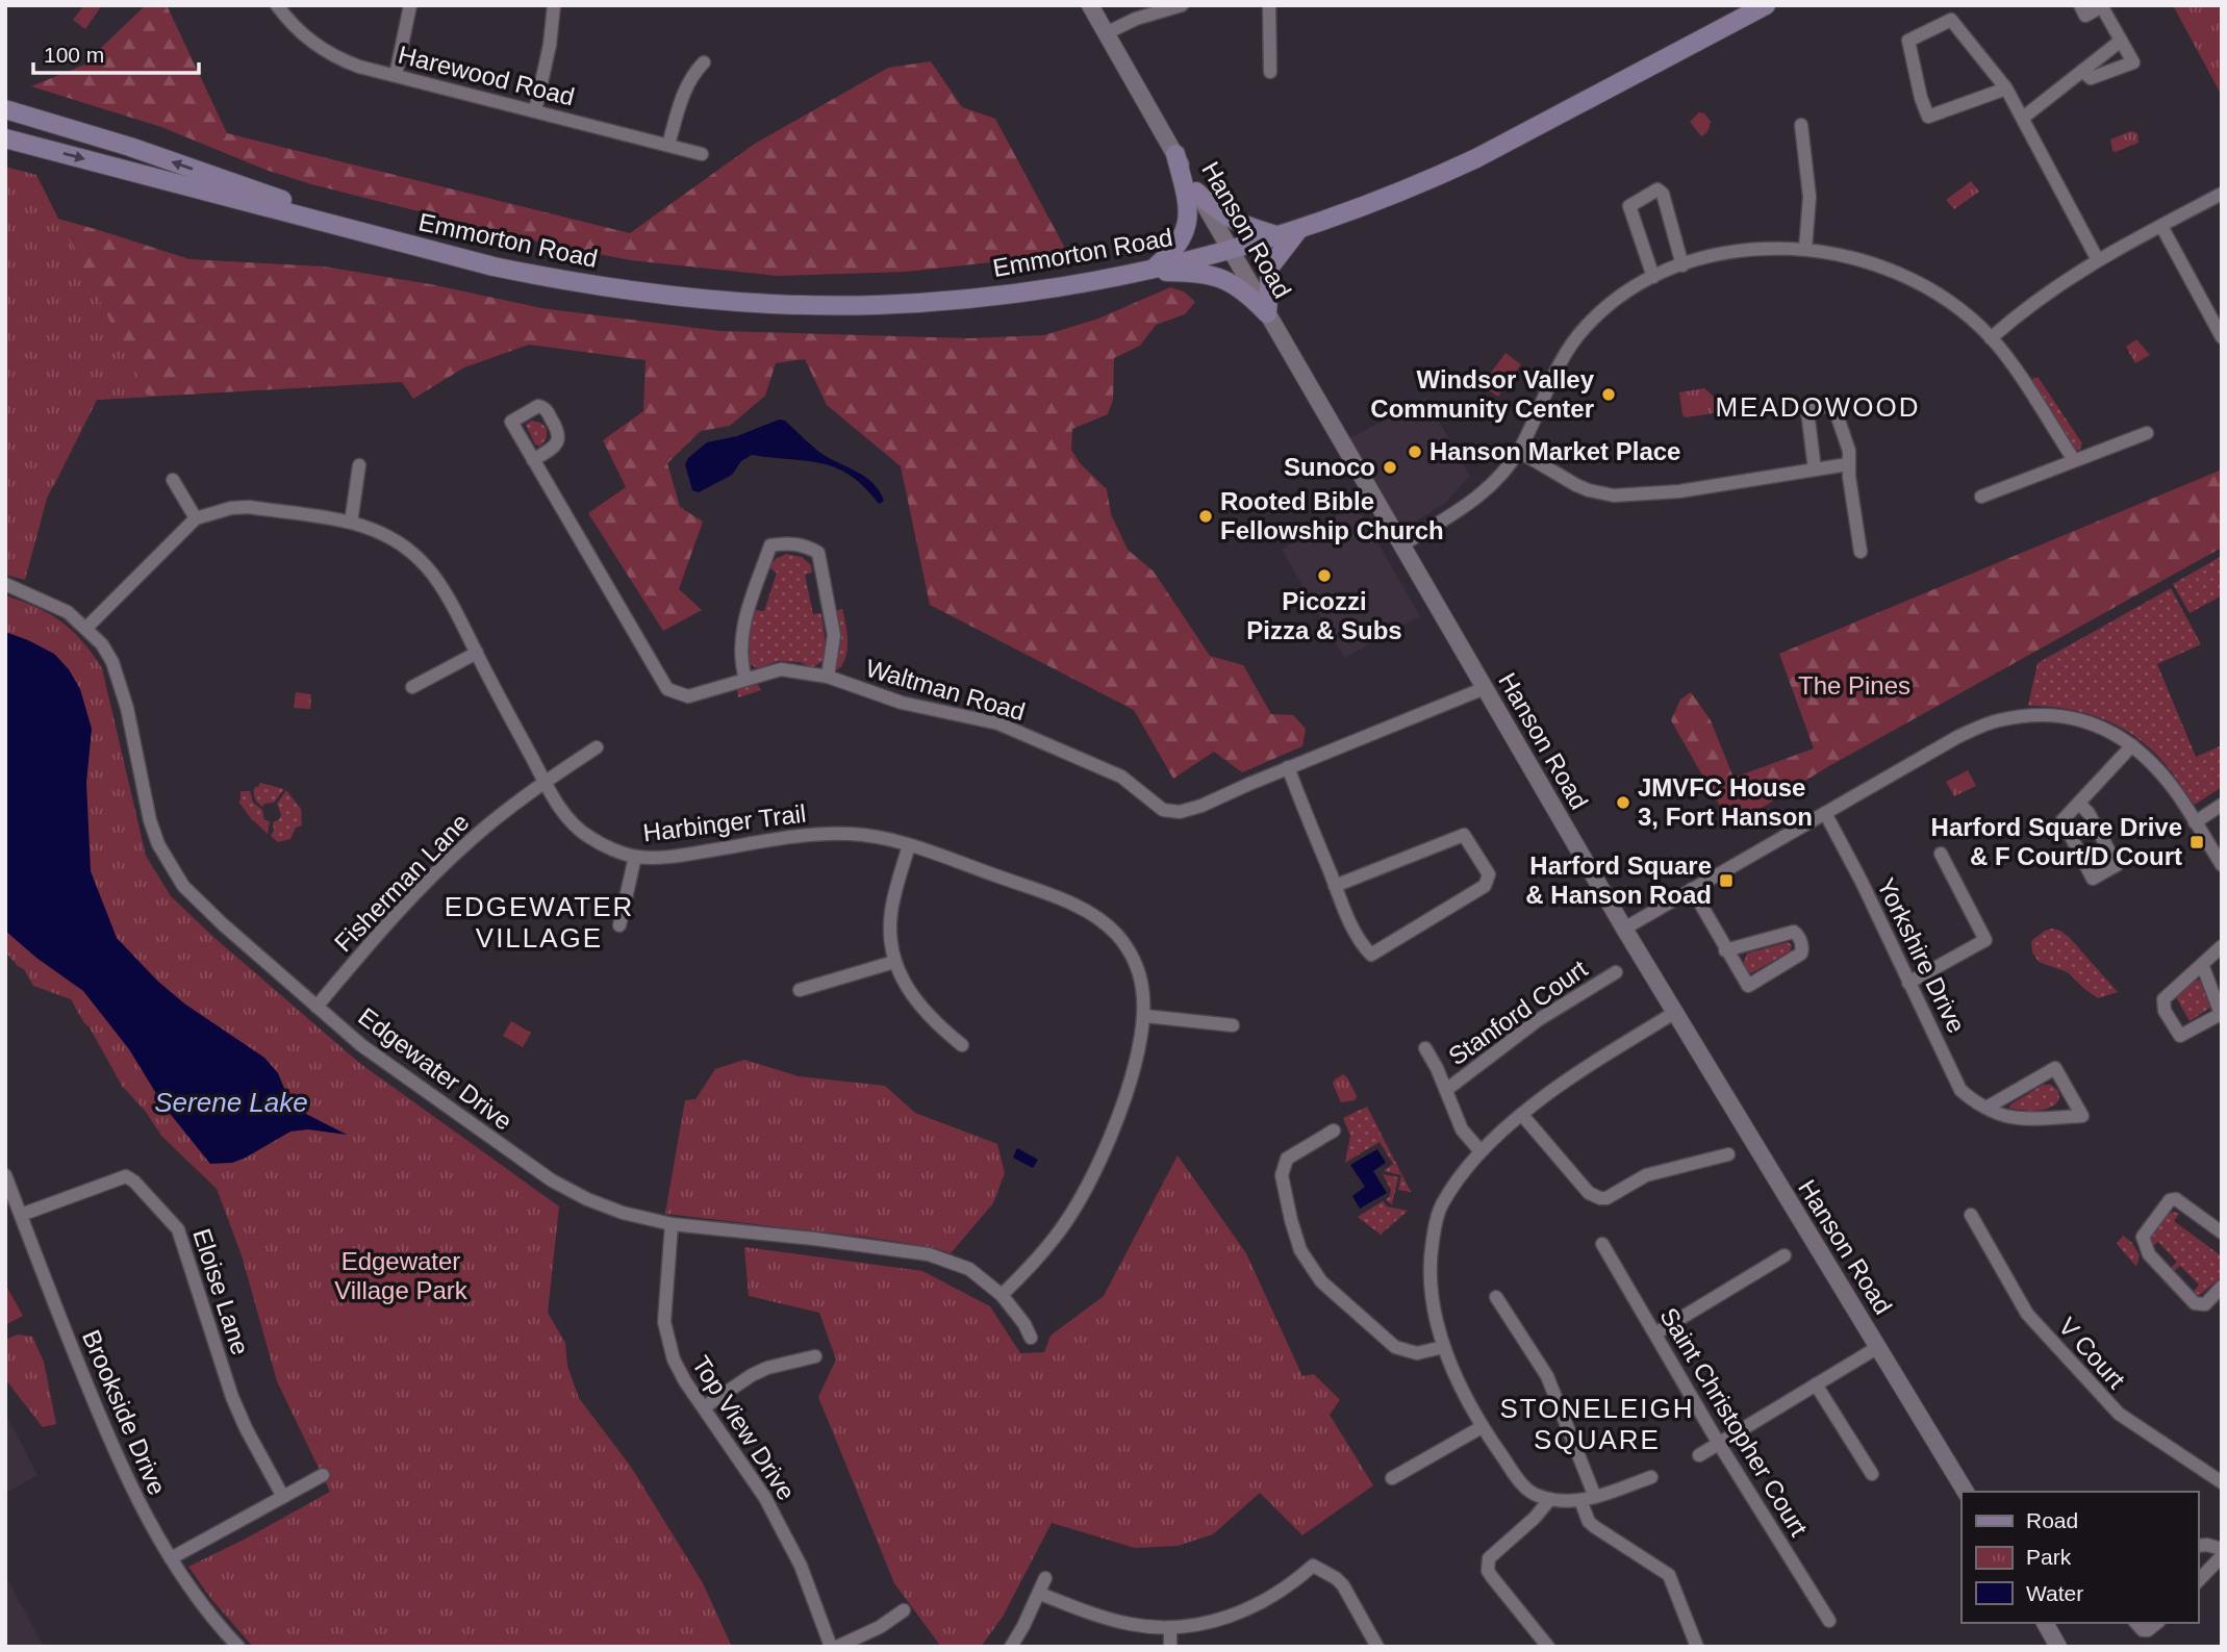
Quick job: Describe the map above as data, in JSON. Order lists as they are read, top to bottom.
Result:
{
  "streets": {
    "main road": ["Emmorton Road"],
    "street": [
      "Harewood Road",
      "Hanson Road",
      "Waltman Road",
      "Harbinger Trail",
      "Fisherman Lane",
      "Yorkshire Drive",
      "Stanford Court",
      "Edgewater Drive",
      "Eloise Lane",
      "V Court",
      "Brookside Drive",
      "Saint Christopher Court",
      "Top View Drive"
    ]
  },
  "crossings": [
    ["Hanson Road", "Emmorton Road"],
    ["Hanson Road", "Waltman Road"],
    ["Harbinger Trail", "Fisherman Lane"],
    ["Harbinger Trail", "Edgewater Drive"],
    ["Fisherman Lane", "Edgewater Drive"],
    ["Edgewater Drive", "Top View Drive"],
    ["Eloise Lane", "Brookside Drive"]
  ],
  "districts": ["MEADOWOOD", "EDGEWATER VILLAGE", "STONELEIGH SQUARE"],
  "water": ["Serene Lake"],
  "parks": ["The Pines", "Edgewater Village Park"],
  "places": {
    "other": [
      "Windsor Valley Community Center",
      "Hanson Market Place",
      "Sunoco",
      "Rooted Bible Fellowship Church",
      "Picozzi Pizza & Subs",
      "JMVFC House 3, Fort Hanson"
    ],
    "transit": ["Harford Square Drive & F Court/D Court", "Harford Square & Hanson Road"]
  },
  "legend": ["Road", "Park", "Water"],
  "scale_bar": "100 m"
}
